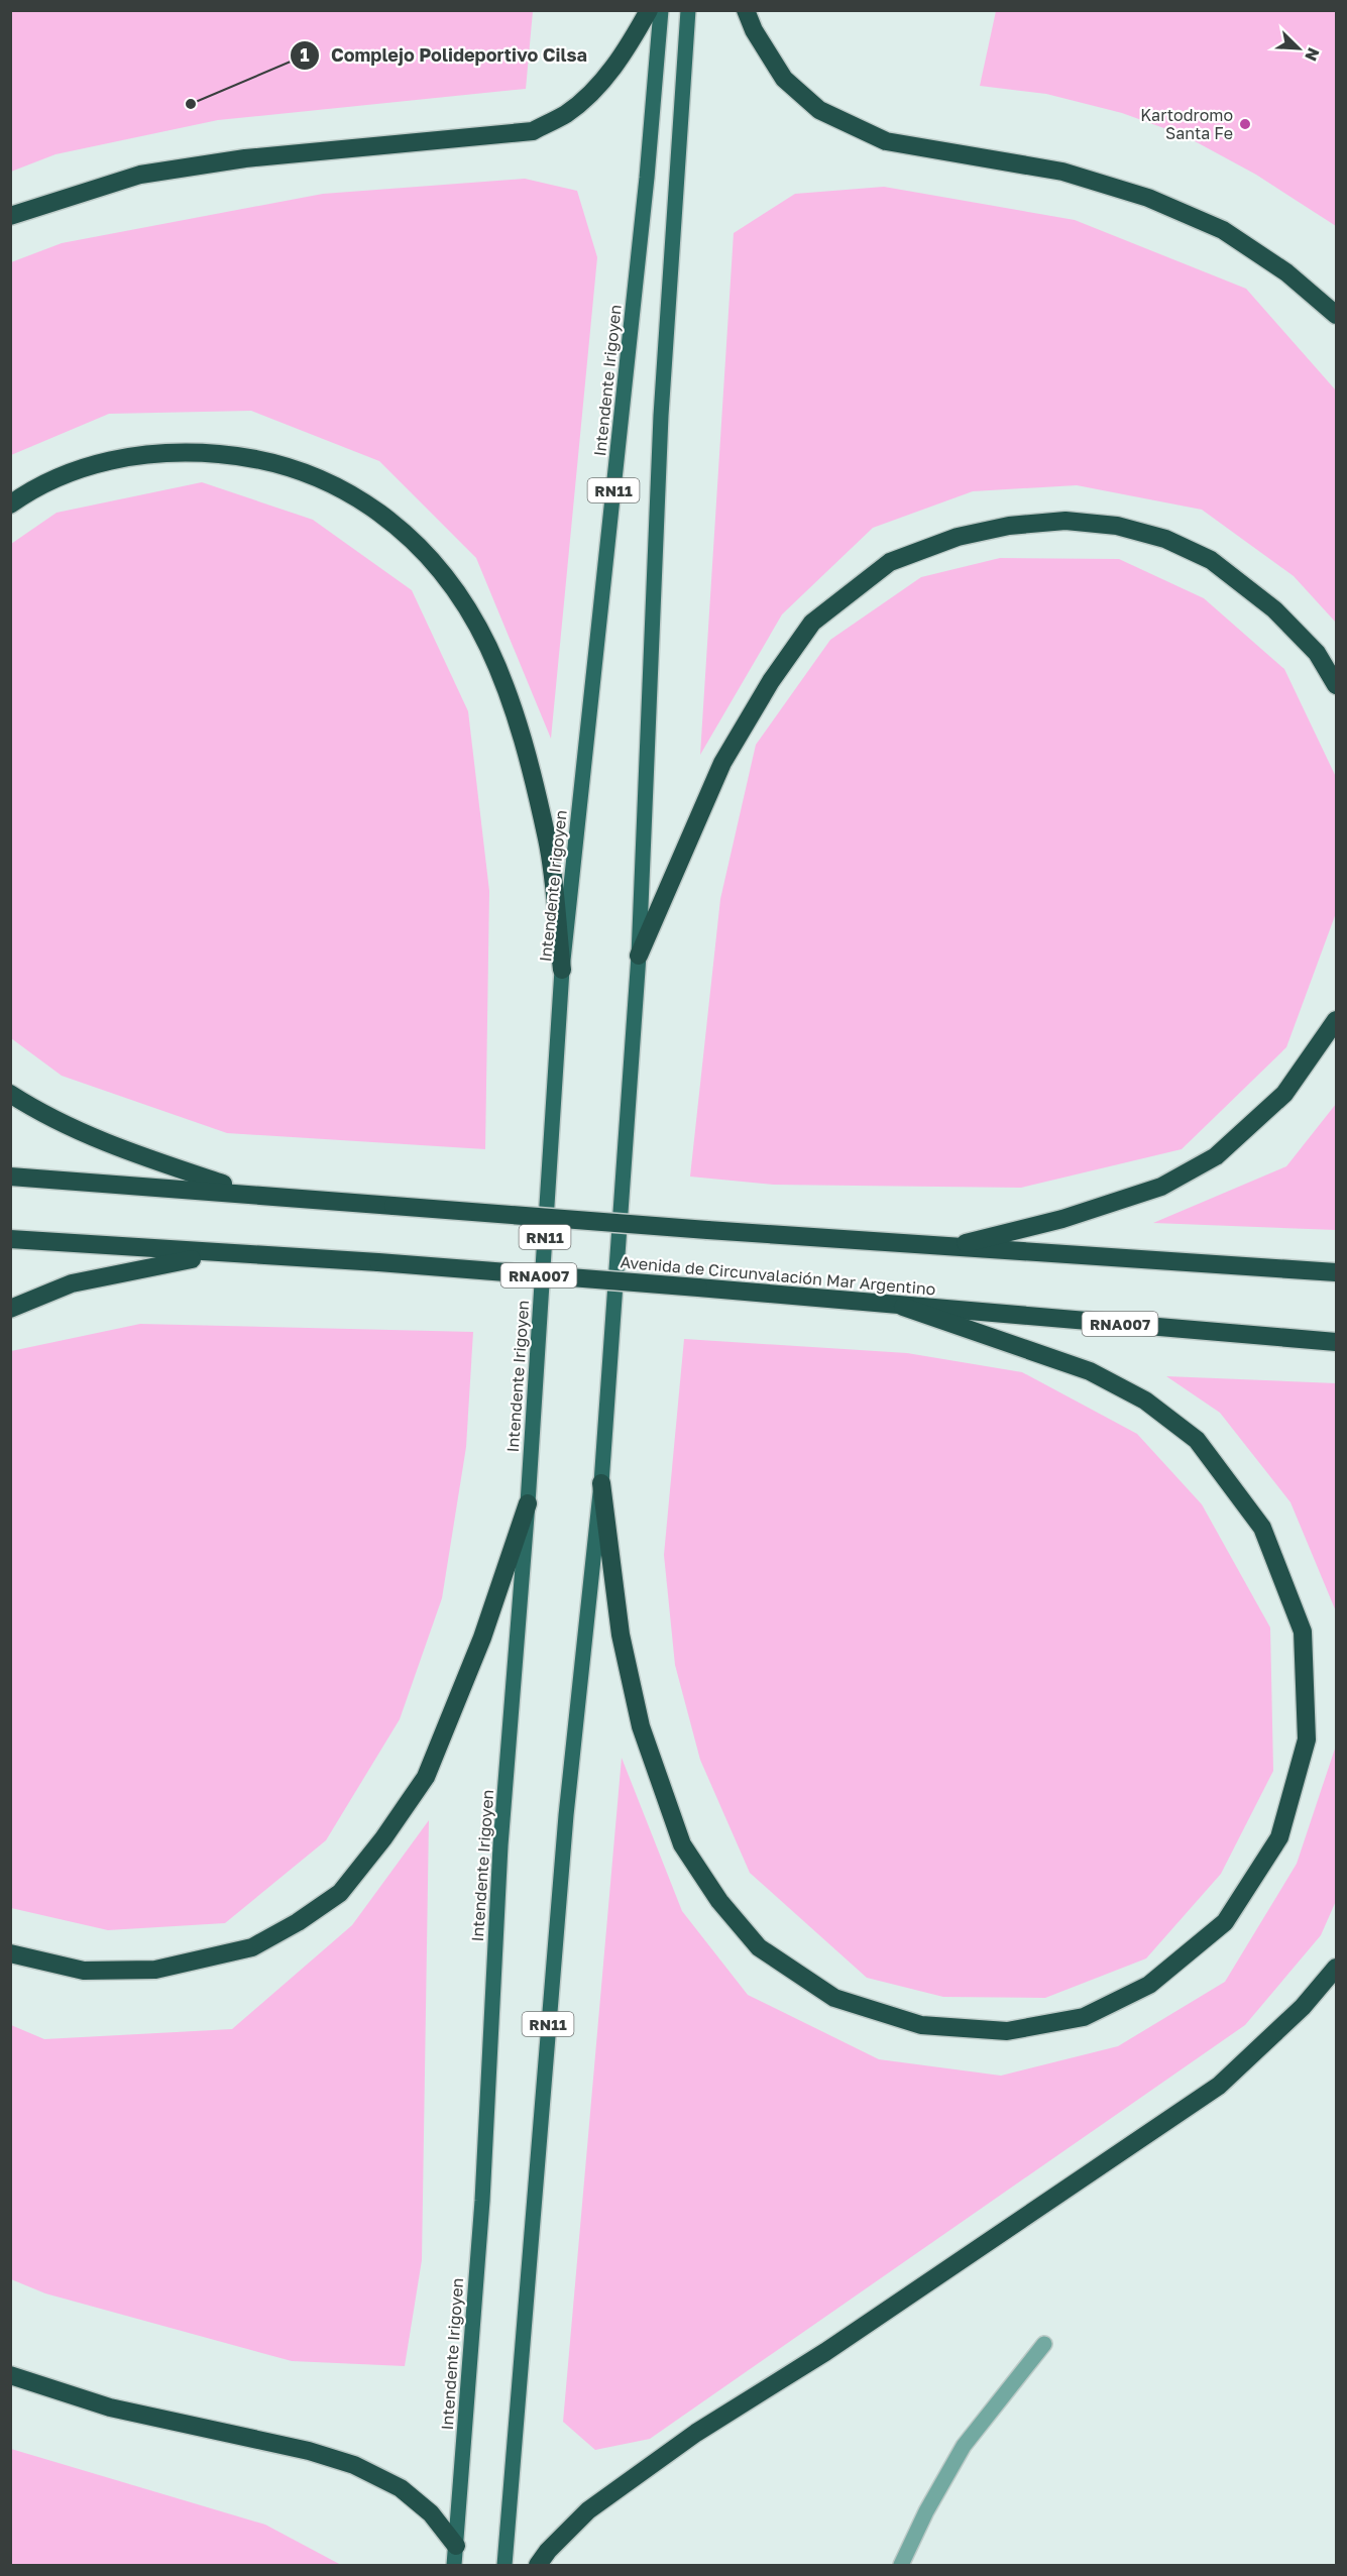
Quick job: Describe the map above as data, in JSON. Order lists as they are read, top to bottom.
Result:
{
  "streets": {
    "highway": ["RNA007", "Avenida de Circunvalación Mar Argentino"],
    "main road": ["Intendente Irigoyen", "RN11"]
  },
  "crossings": [
    ["RNA007", "Avenida de Circunvalación Mar Argentino"]
  ],
  "places": ["Complejo Polideportivo Cilsa", "Kartodromo Santa Fe"],
  "north": "bottom right"
}
